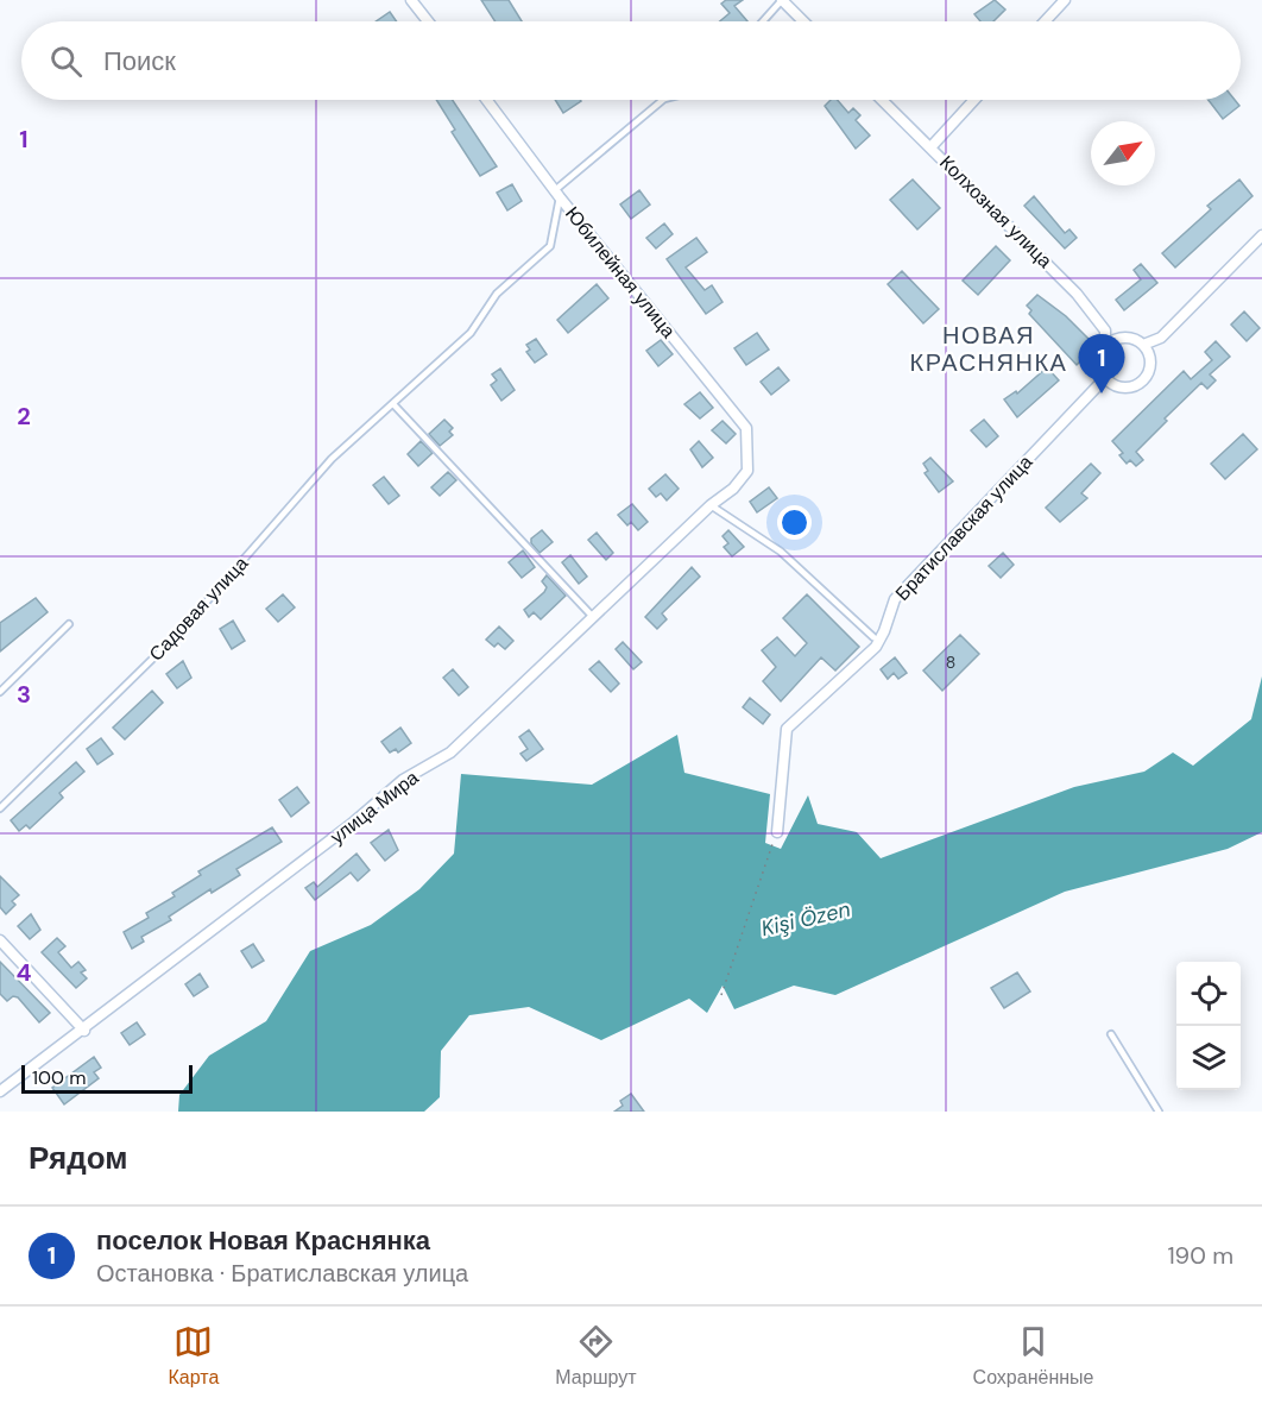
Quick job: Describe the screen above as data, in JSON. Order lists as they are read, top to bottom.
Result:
{
  "streets": {
    "street": [
      "Колхозная улица",
      "Юбилейная улица",
      "Братиславская улица",
      "улица Мира"
    ],
    "lane": ["Садовая улица"]
  },
  "crossings": [
    ["Колхозная улица", "Братиславская улица"],
    ["Юбилейная улица", "Садовая улица"],
    ["Юбилейная улица", "улица Мира"]
  ],
  "districts": ["НОВАЯ КРАСНЯНКА"],
  "water": ["Kişi Özen"],
  "house_numbers": ["8"],
  "scale_bar": "100 m",
  "north": "top right",
  "page": {
    "search": "Поиск",
    "pins": "1",
    "scale": "100 m",
    "heading": "Рядом",
    "list": [
      {
        "mark": "1",
        "name": "поселок Новая Краснянка",
        "note": "Остановка · Братиславская улица",
        "value": "190 m"
      }
    ],
    "nav": ["Карта", "Маршрут", "Сохранённые"]
  },
  "grid": {
    "rows": [
      "1",
      "2",
      "3",
      "4"
    ]
  }
}
